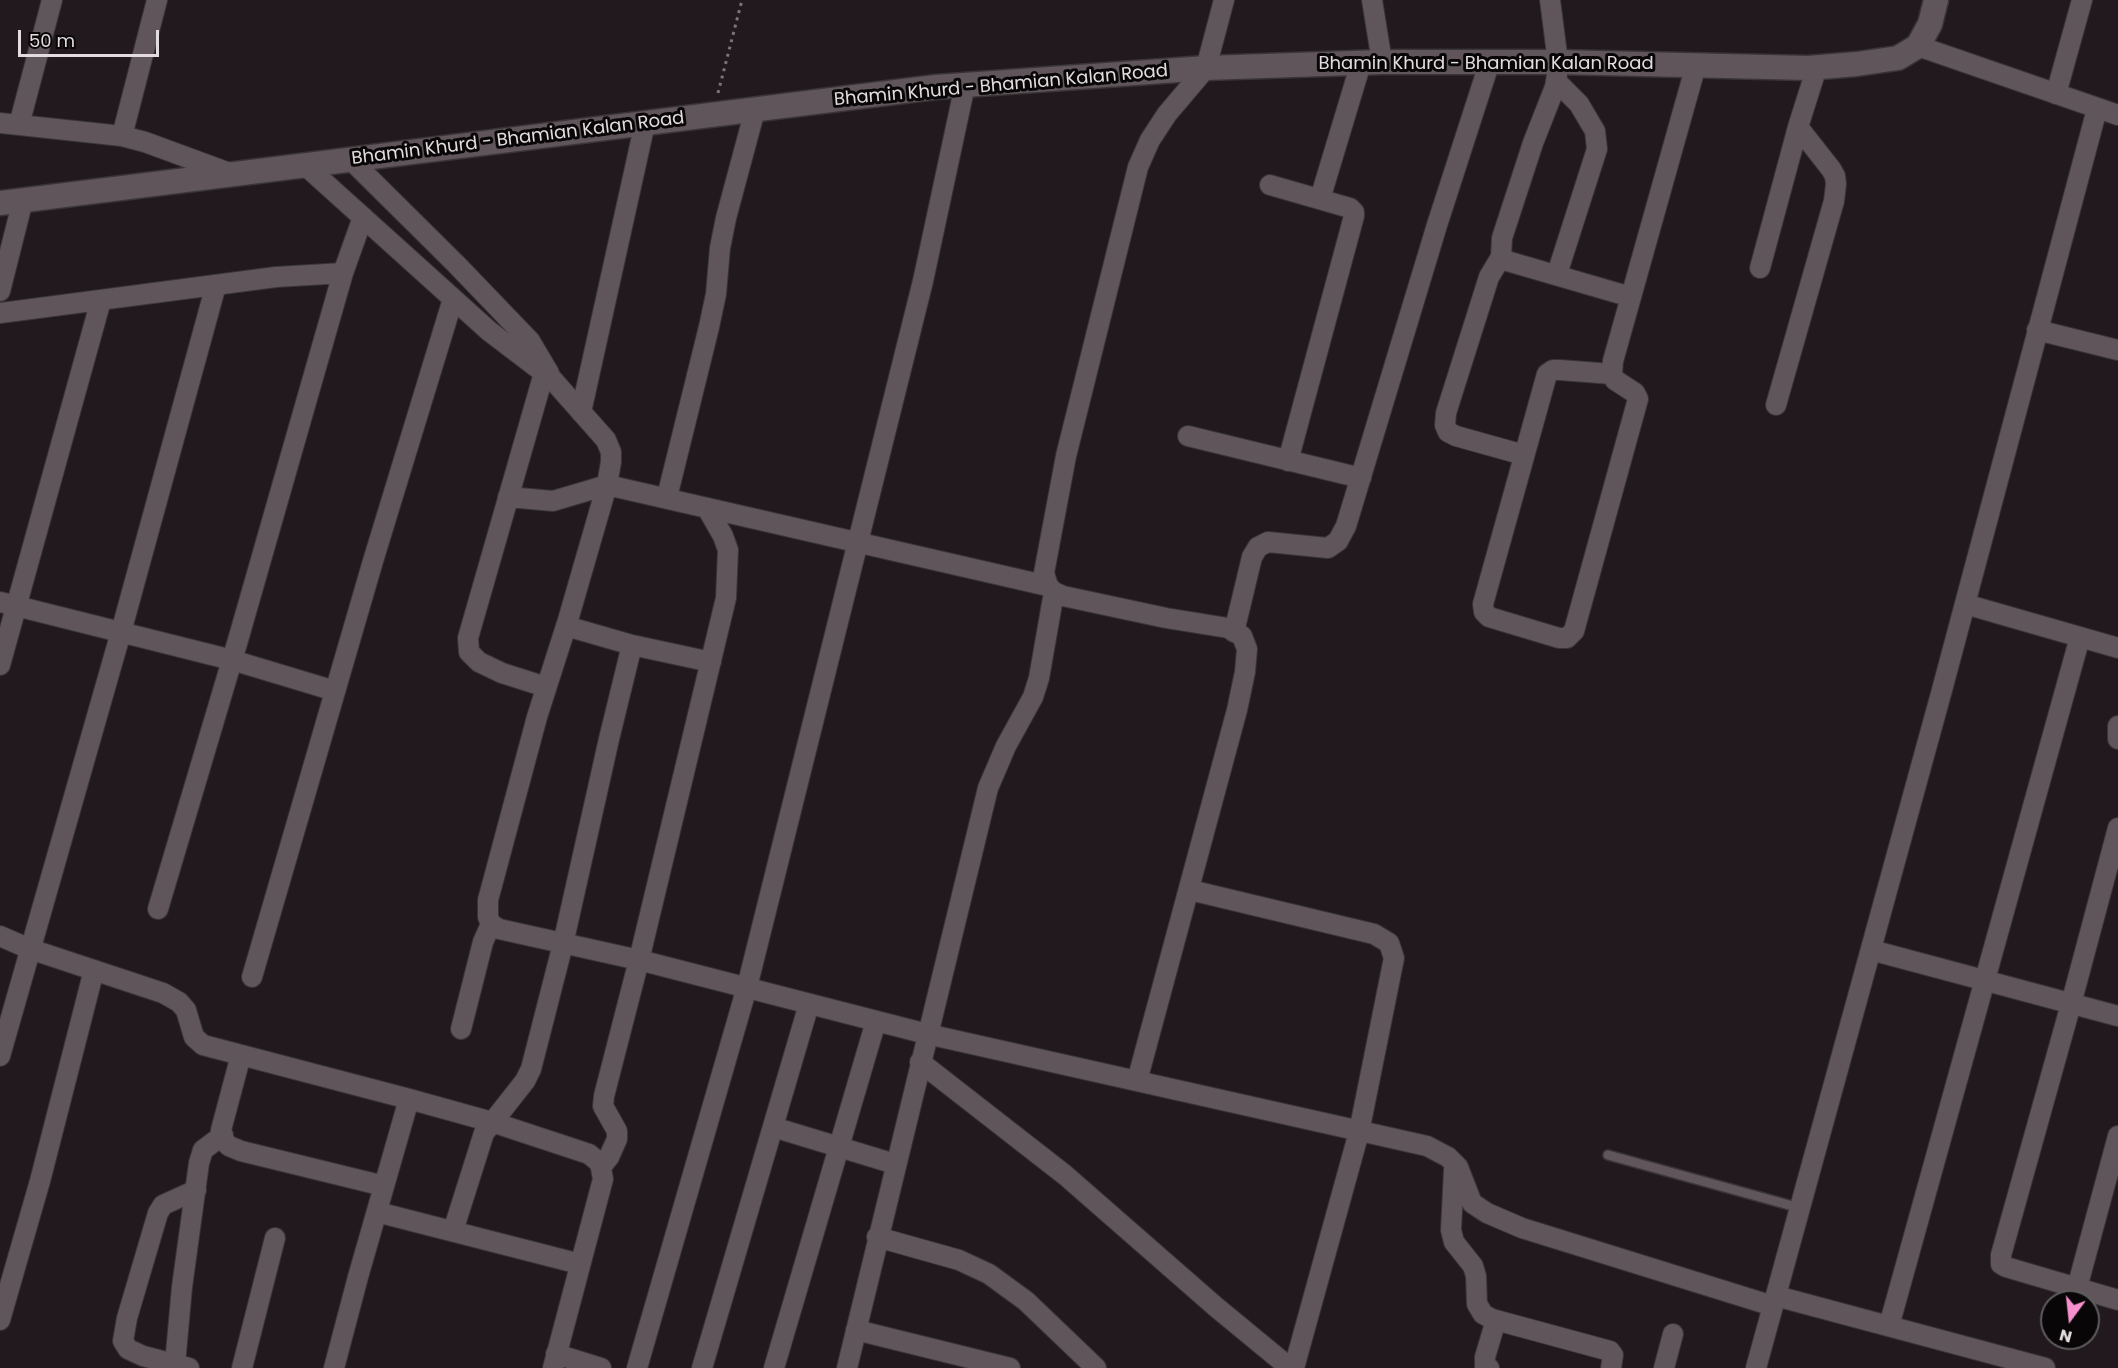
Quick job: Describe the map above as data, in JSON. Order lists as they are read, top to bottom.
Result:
{
  "streets": {
    "street": ["Bhamin Khurd - Bhamian Kalan Road"]
  },
  "scale_bar": "50 m",
  "north": "bottom"
}
